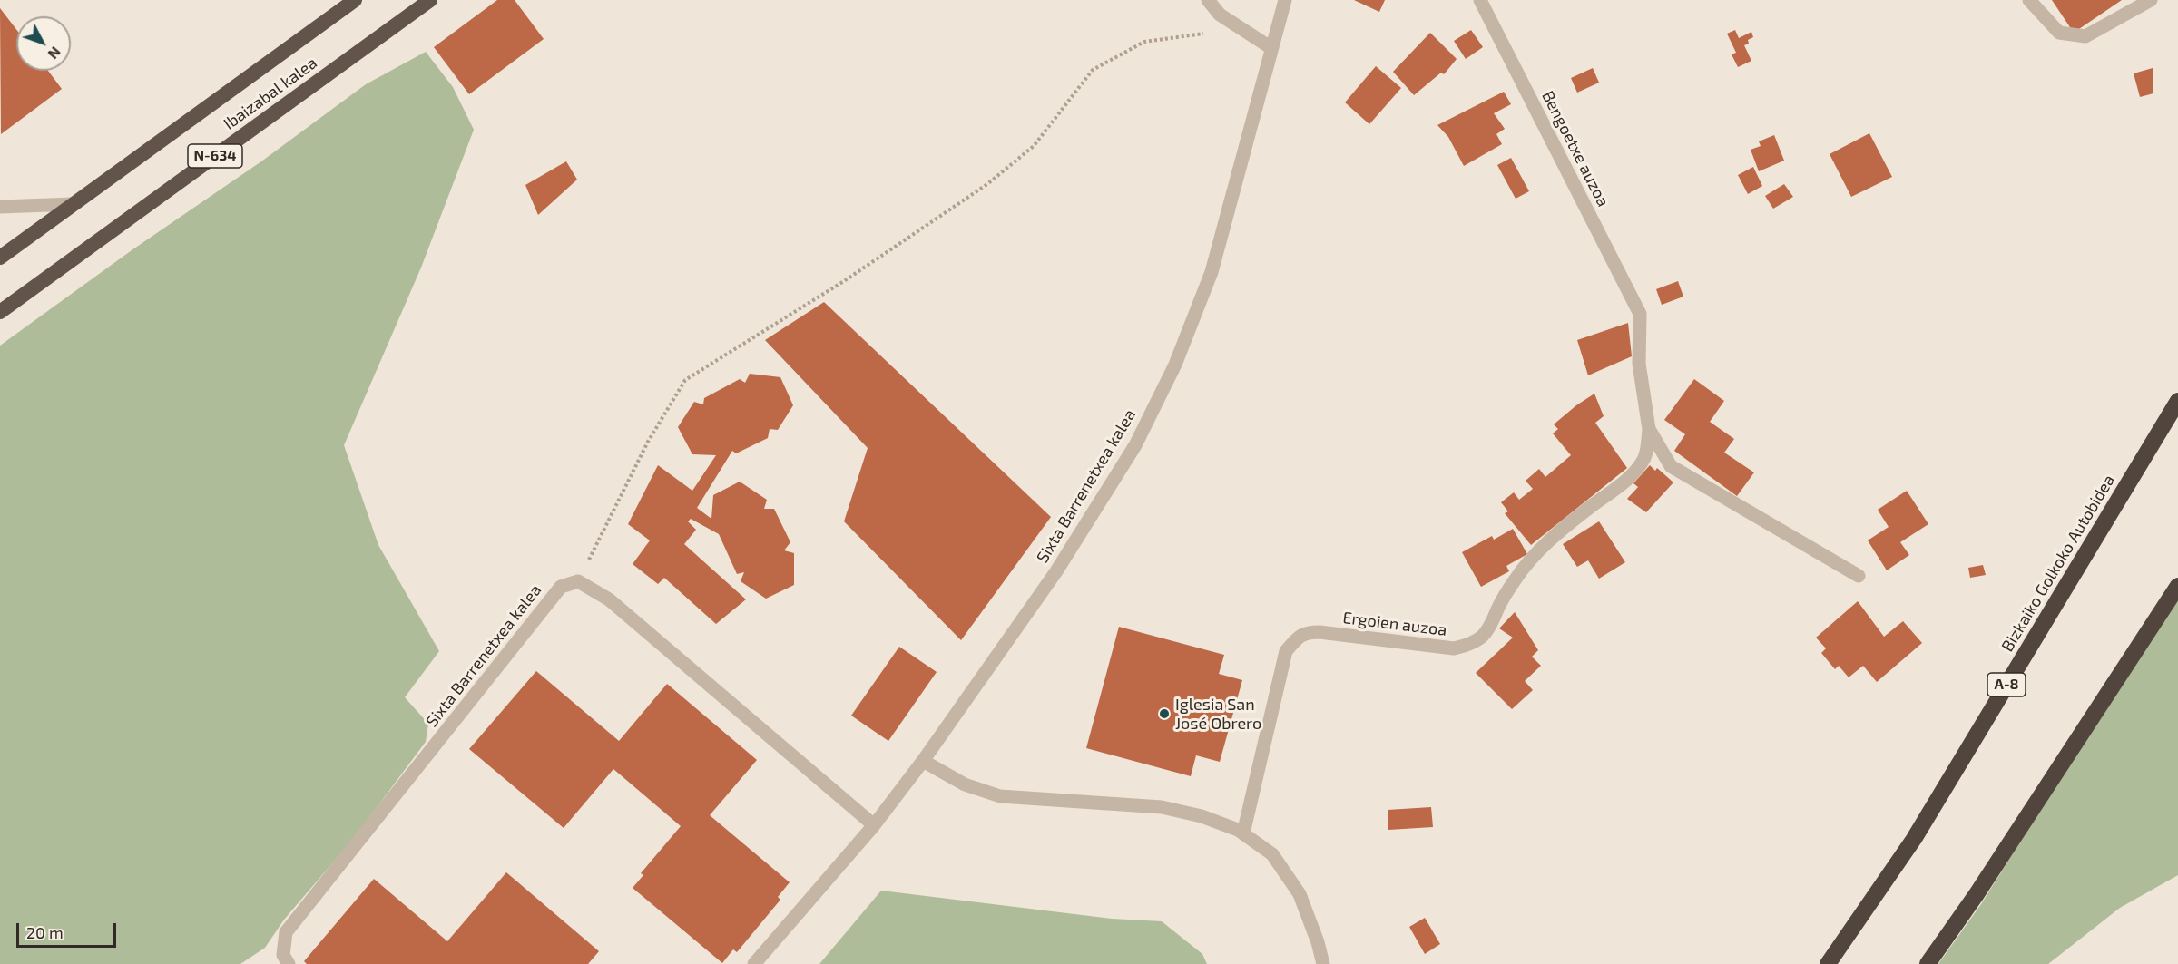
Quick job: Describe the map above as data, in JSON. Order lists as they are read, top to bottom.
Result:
{
  "streets": {
    "highway": [
      "Ibaizabal kalea",
      "N-634",
      "Bizkaiko Golkoko Autobidea",
      "A-8"
    ],
    "street": ["Bengoetxe auzoa", "Sixta Barrenetxea kalea", "Ergoien auzoa"]
  },
  "crossings": [
    ["Bengoetxe auzoa", "Ergoien auzoa"]
  ],
  "places": ["Iglesia San José Obrero"],
  "scale_bar": "20 m",
  "north": "bottom right"
}
